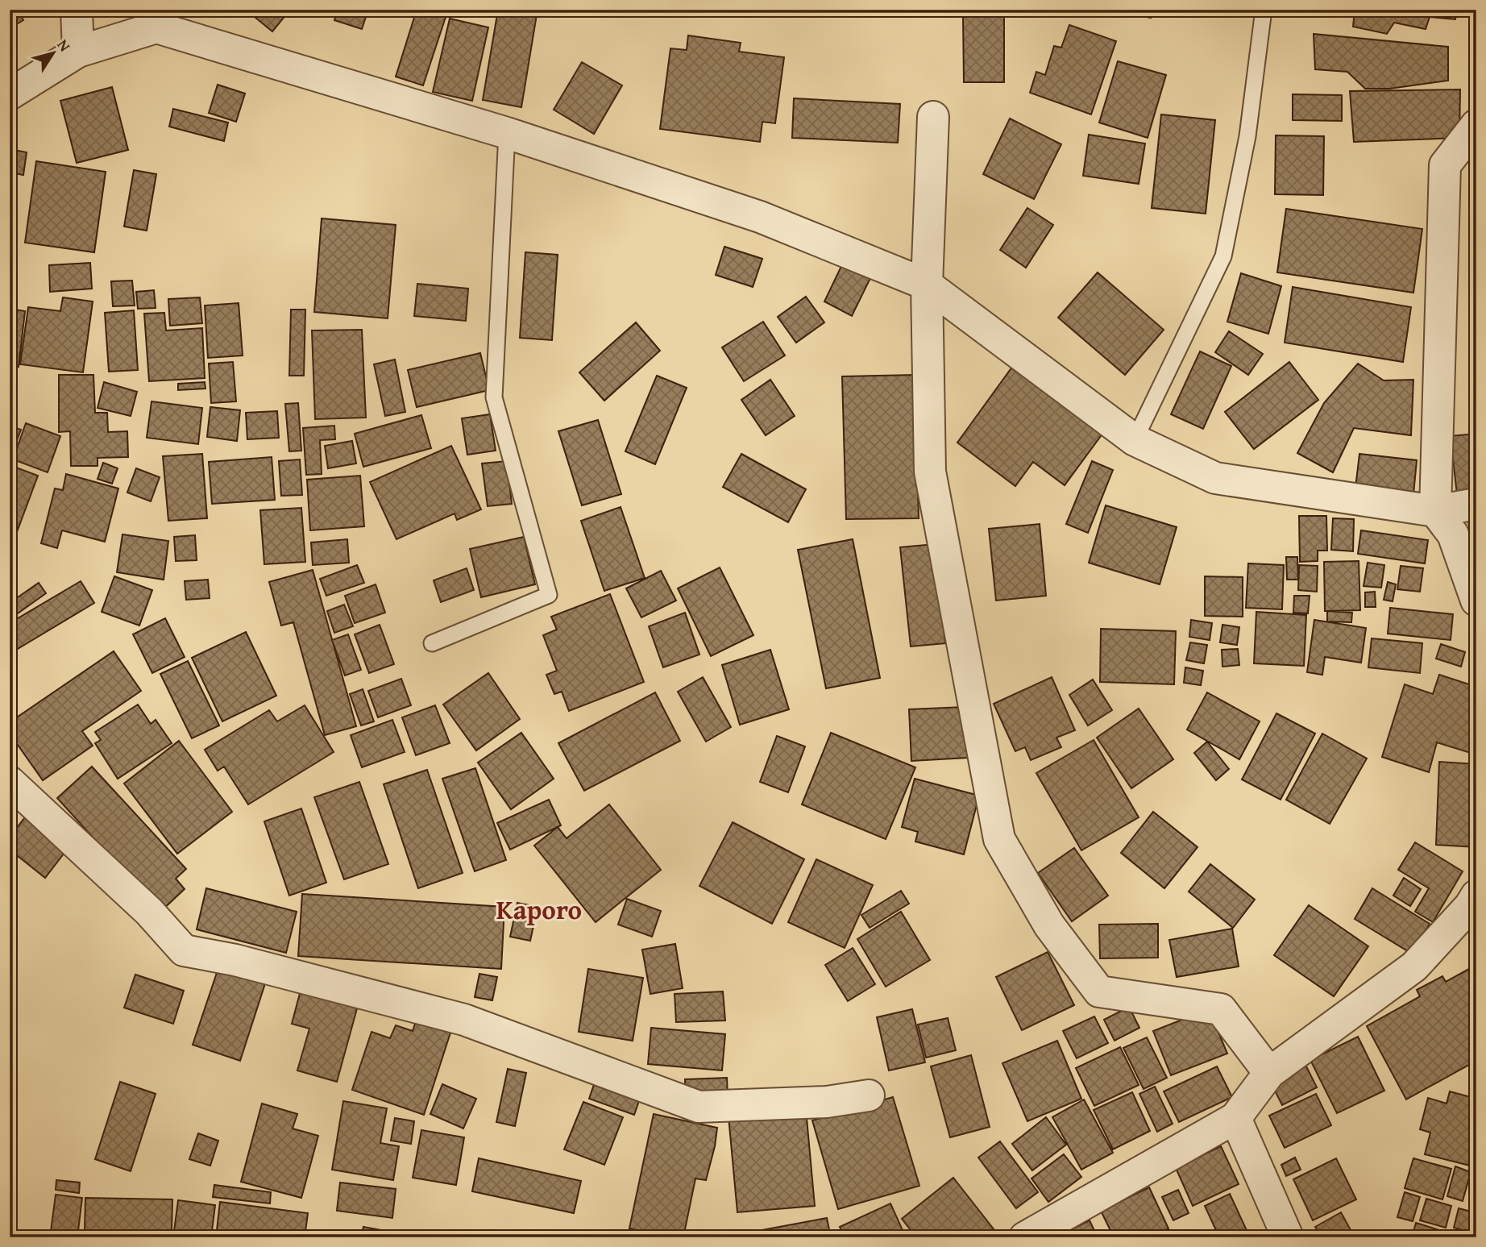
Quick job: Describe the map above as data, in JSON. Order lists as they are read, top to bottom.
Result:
{
  "districts": ["Kaporo"],
  "north": "top right"
}
